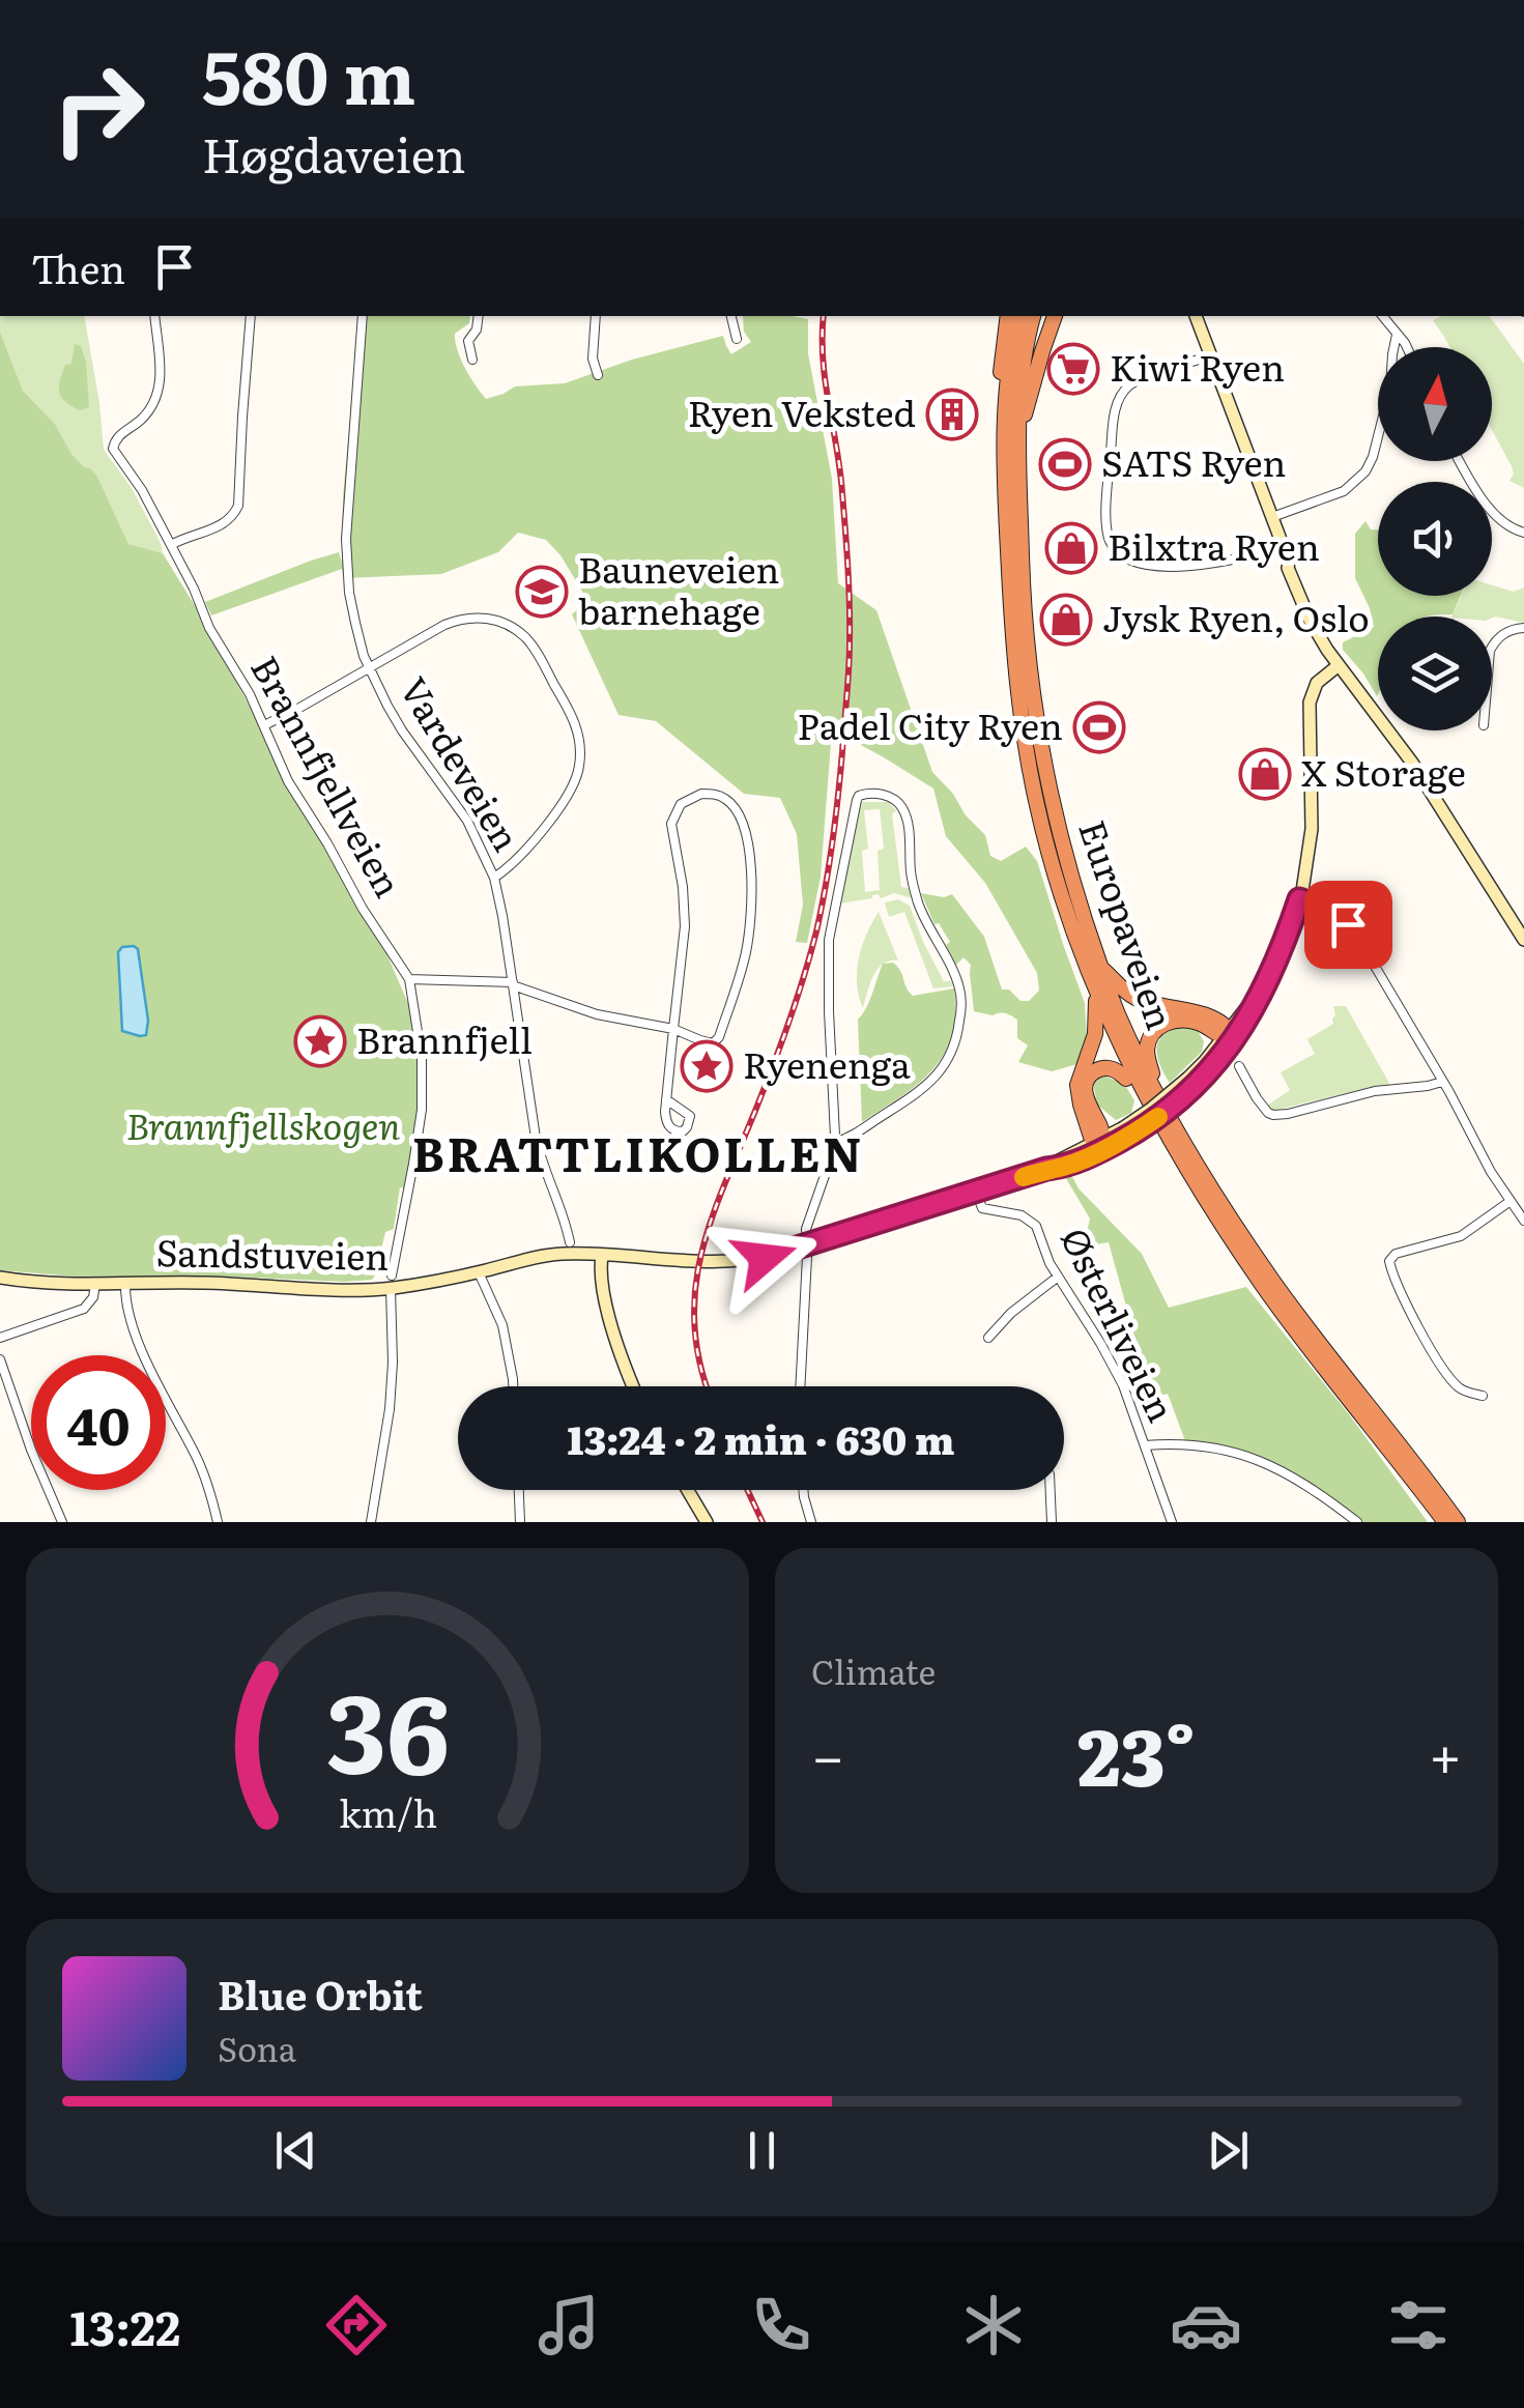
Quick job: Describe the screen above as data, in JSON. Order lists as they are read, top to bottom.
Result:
{
  "streets": {
    "highway": ["Europaveien"],
    "main road": ["Sandstuveien"],
    "street": ["Vardeveien", "Brannfjellveien", "Østerliveien"]
  },
  "crossings": [
    ["Brannfjellveien", "Sandstuveien"],
    ["Sandstuveien", "Østerliveien"]
  ],
  "districts": ["BRATTLIKOLLEN"],
  "parks": ["Brannfjellskogen"],
  "places": {
    "supermarket": ["Kiwi Ryen"],
    "building": ["Ryen Veksted"],
    "sports": ["SATS Ryen", "Padel City Ryen"],
    "shop": ["Bilxtra Ryen", "Jysk Ryen, Oslo", "X Storage"],
    "school or university": ["Bauneveien barnehage"],
    "place": ["Brannfjell", "Ryenenga"]
  },
  "north": "top",
  "page": {
    "turn": ["580 m", "Høgdaveien"],
    "then": "Then",
    "limit": "40",
    "trip": "13:24 · 2 min · 630 m",
    "tile": "Climate",
    "heat": ["−", "23°", "+"],
    "song": ["Blue Orbit", "Sona"],
    "tabs": "13:22",
    "gauge": ["36", "km/h"]
  }
}
